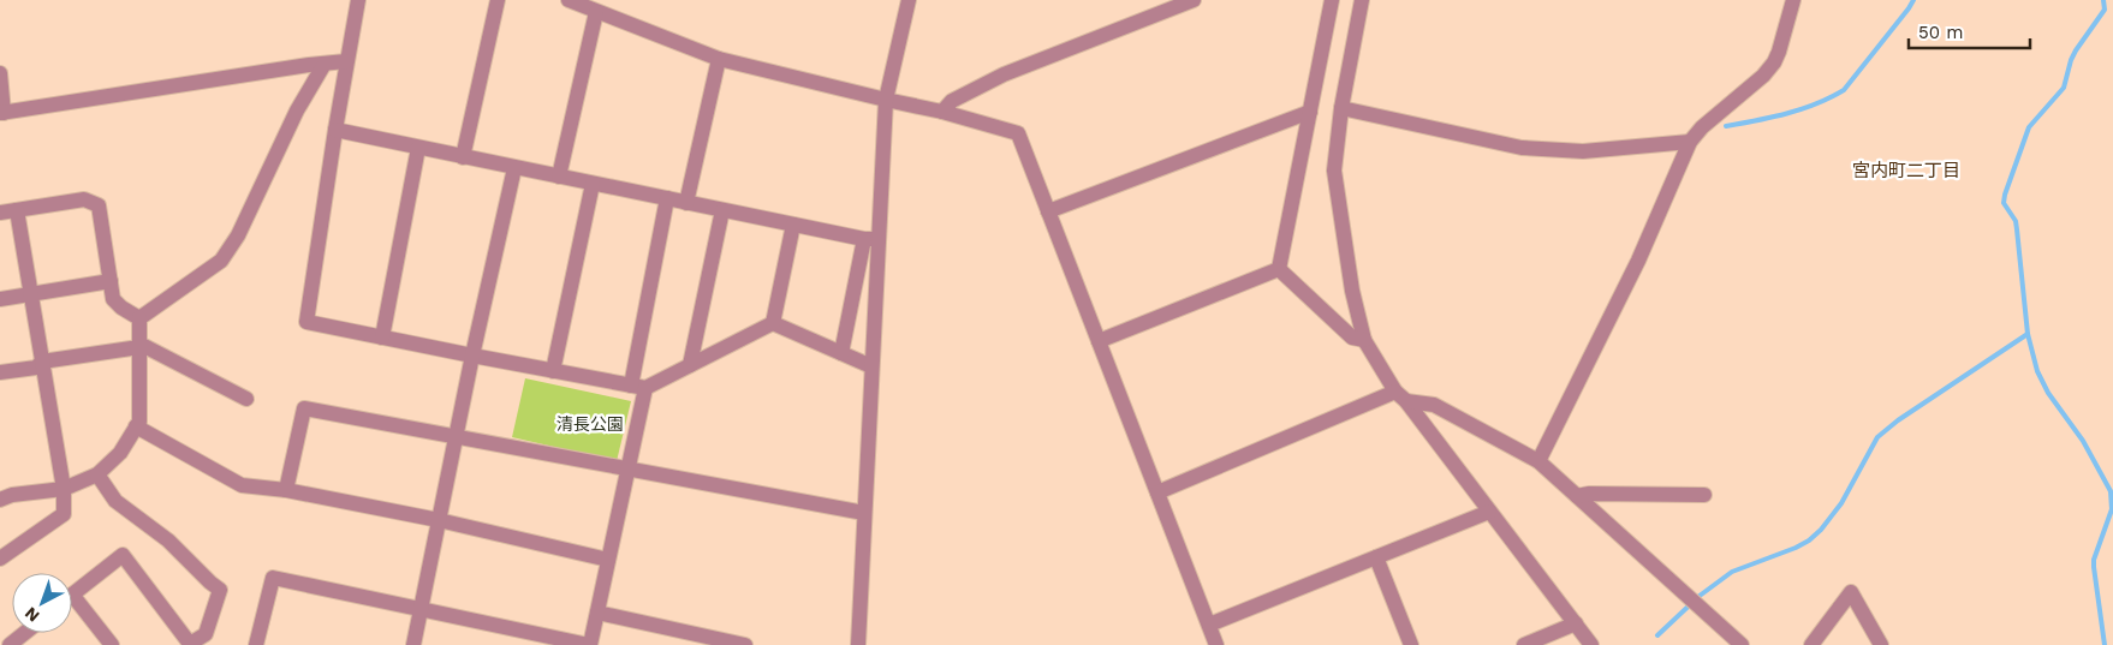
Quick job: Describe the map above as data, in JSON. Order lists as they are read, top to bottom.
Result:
{
  "districts": ["宮内町二丁目"],
  "parks": ["清長公園"],
  "scale_bar": "50 m",
  "north": "bottom left"
}
